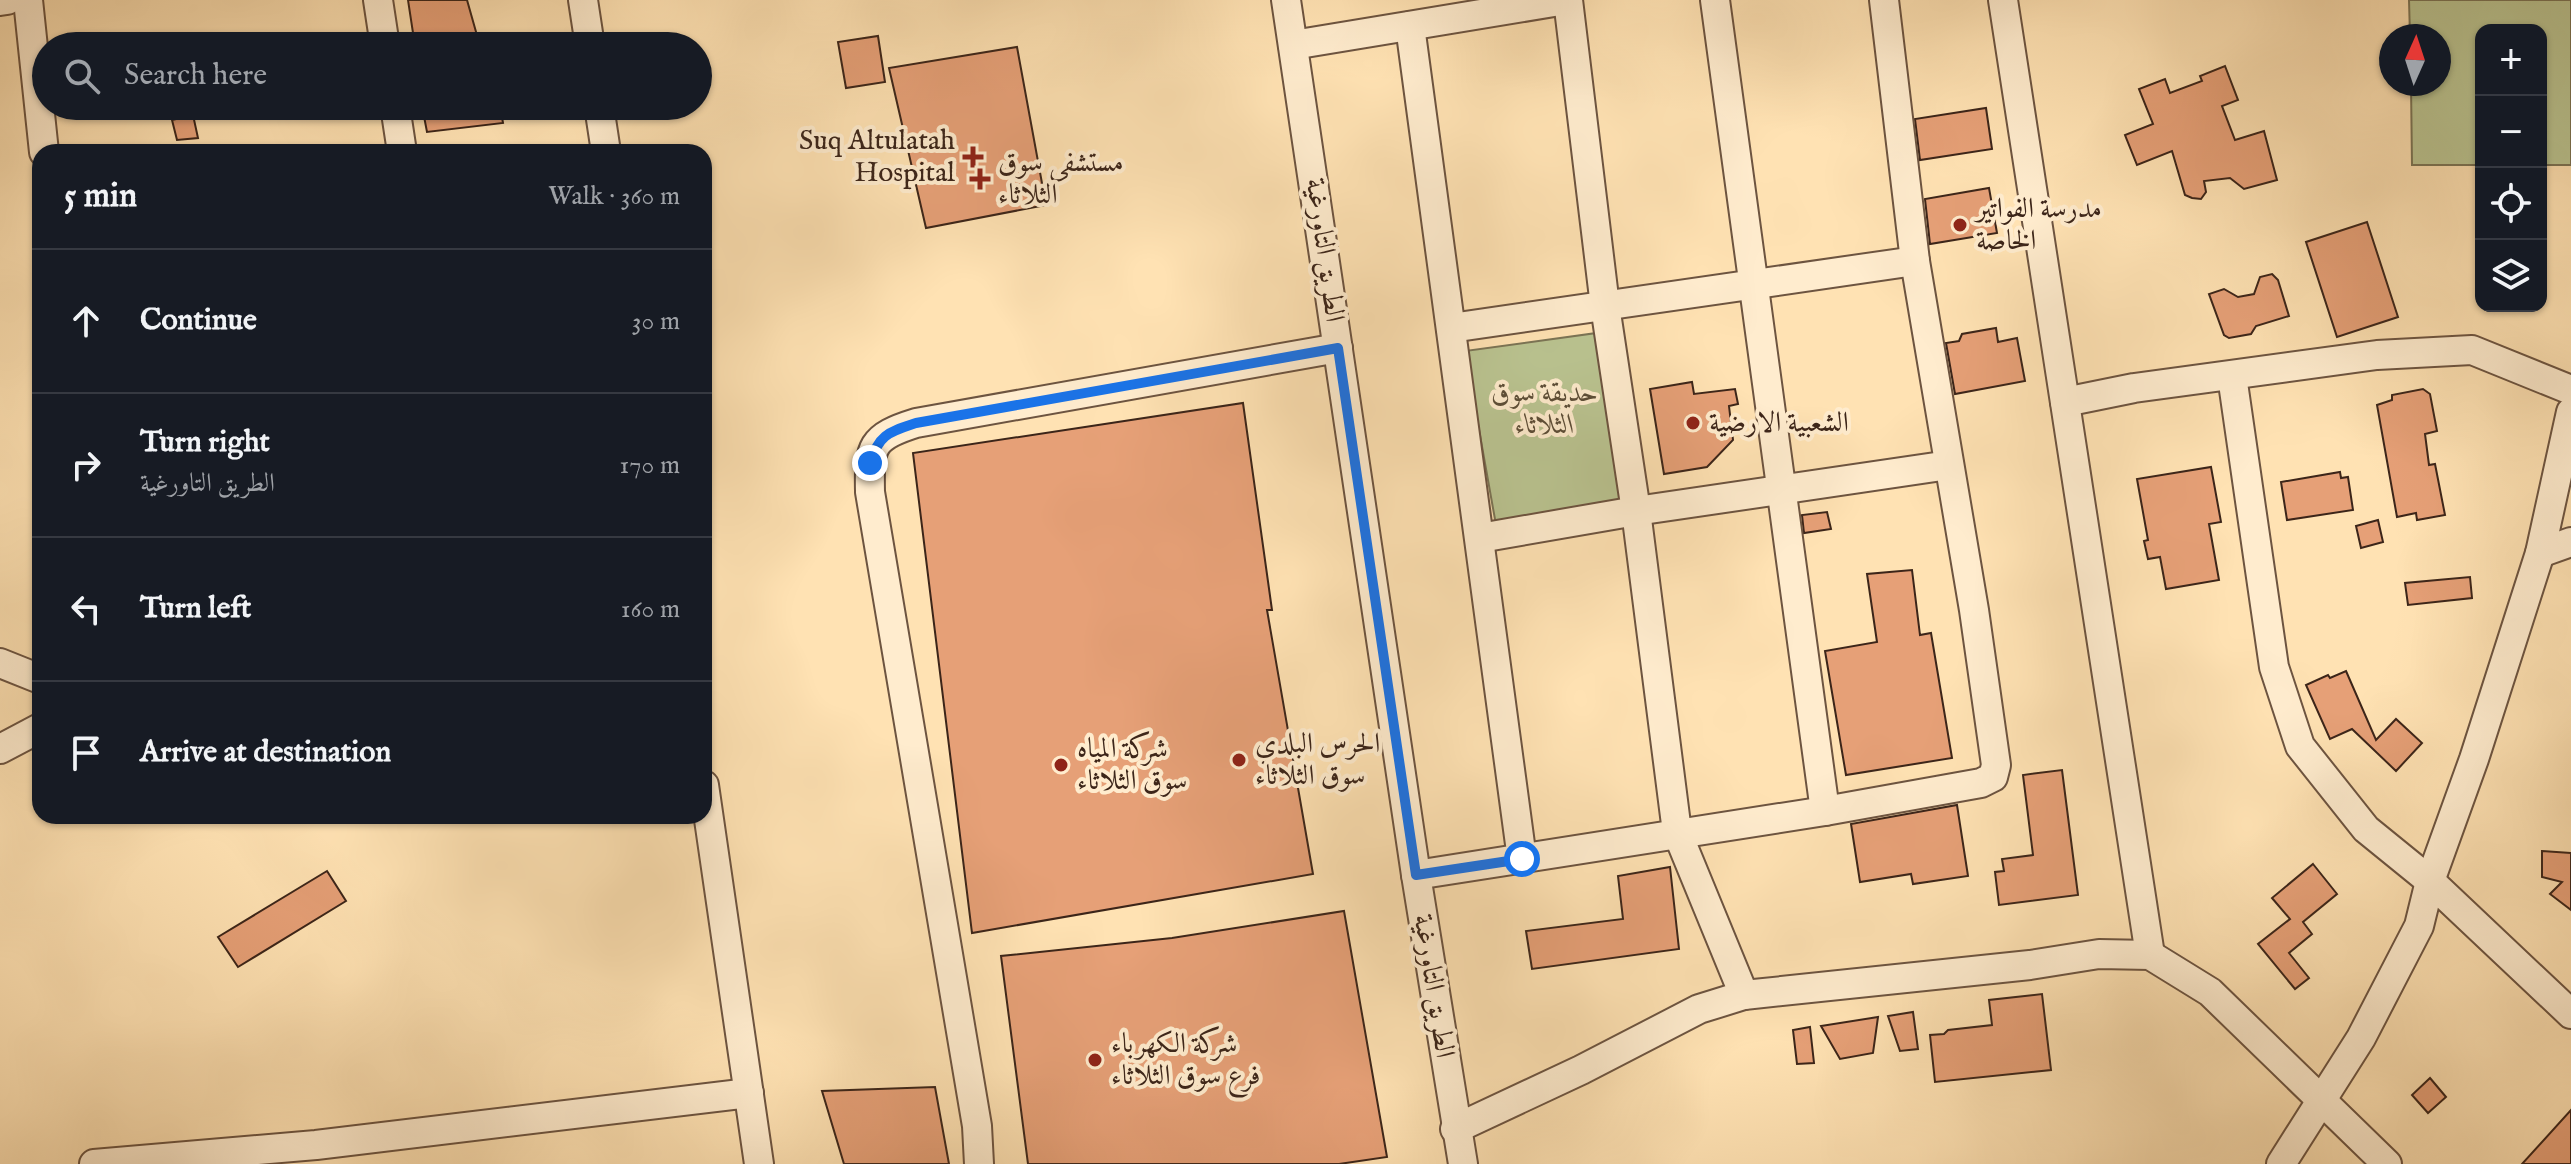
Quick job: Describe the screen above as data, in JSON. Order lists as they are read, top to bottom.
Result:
{
  "streets": {
    "street": ["الطريق التاورغية"]
  },
  "parks": ["حديقة سوق الثلاثاء"],
  "places": {
    "health": ["Suq Altulatah Hospital", "مستشفى سوق الثلاثاء"],
    "other": [
      "مدرسة الفواتير الخاصة",
      "الشعبية الارضية",
      "الحرس البلدي سوق الثلاثاء",
      "شركة المياه سوق الثلاثاء",
      "شركة الكهرباء فرع سوق الثلاثاء"
    ]
  },
  "north": "top",
  "page": {
    "map_buttons": ["+", "−"],
    "search": "Search here",
    "heading": ["5 min", "Walk · 360 m"],
    "list": [
      ["Continue", "30 m"],
      ["Turn right", "الطريق التاورغية", "170 m"],
      ["Turn left", "160 m"],
      "Arrive at destination"
    ]
  }
}
